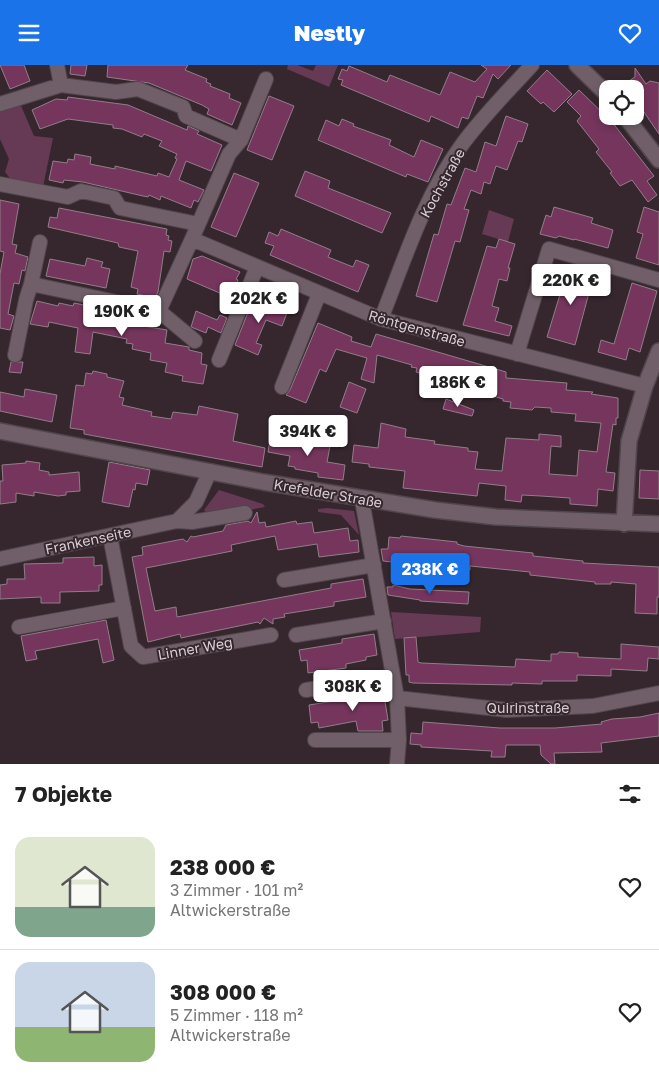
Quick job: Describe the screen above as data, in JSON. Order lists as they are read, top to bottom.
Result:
{
  "streets": {
    "street": [
      "Kochstraße",
      "Röntgenstraße",
      "Krefelder Straße",
      "Frankenseite",
      "Linner Weg",
      "Quirinstraße"
    ]
  },
  "crossings": [
    ["Kochstraße", "Röntgenstraße"],
    ["Frankenseite", "Linner Weg"]
  ],
  "page": {
    "header": "Nestly",
    "price": [
      "220K €",
      "202K €",
      "190K €",
      "186K €",
      "394K €",
      "238K €",
      "308K €"
    ],
    "heading": "7 Objekte",
    "list": [
      {
        "name": "238 000 €",
        "note": "3 Zimmer · 101 m² · Altwickerstraße"
      },
      {
        "name": "308 000 €",
        "note": "5 Zimmer · 118 m² · Altwickerstraße"
      }
    ]
  }
}
